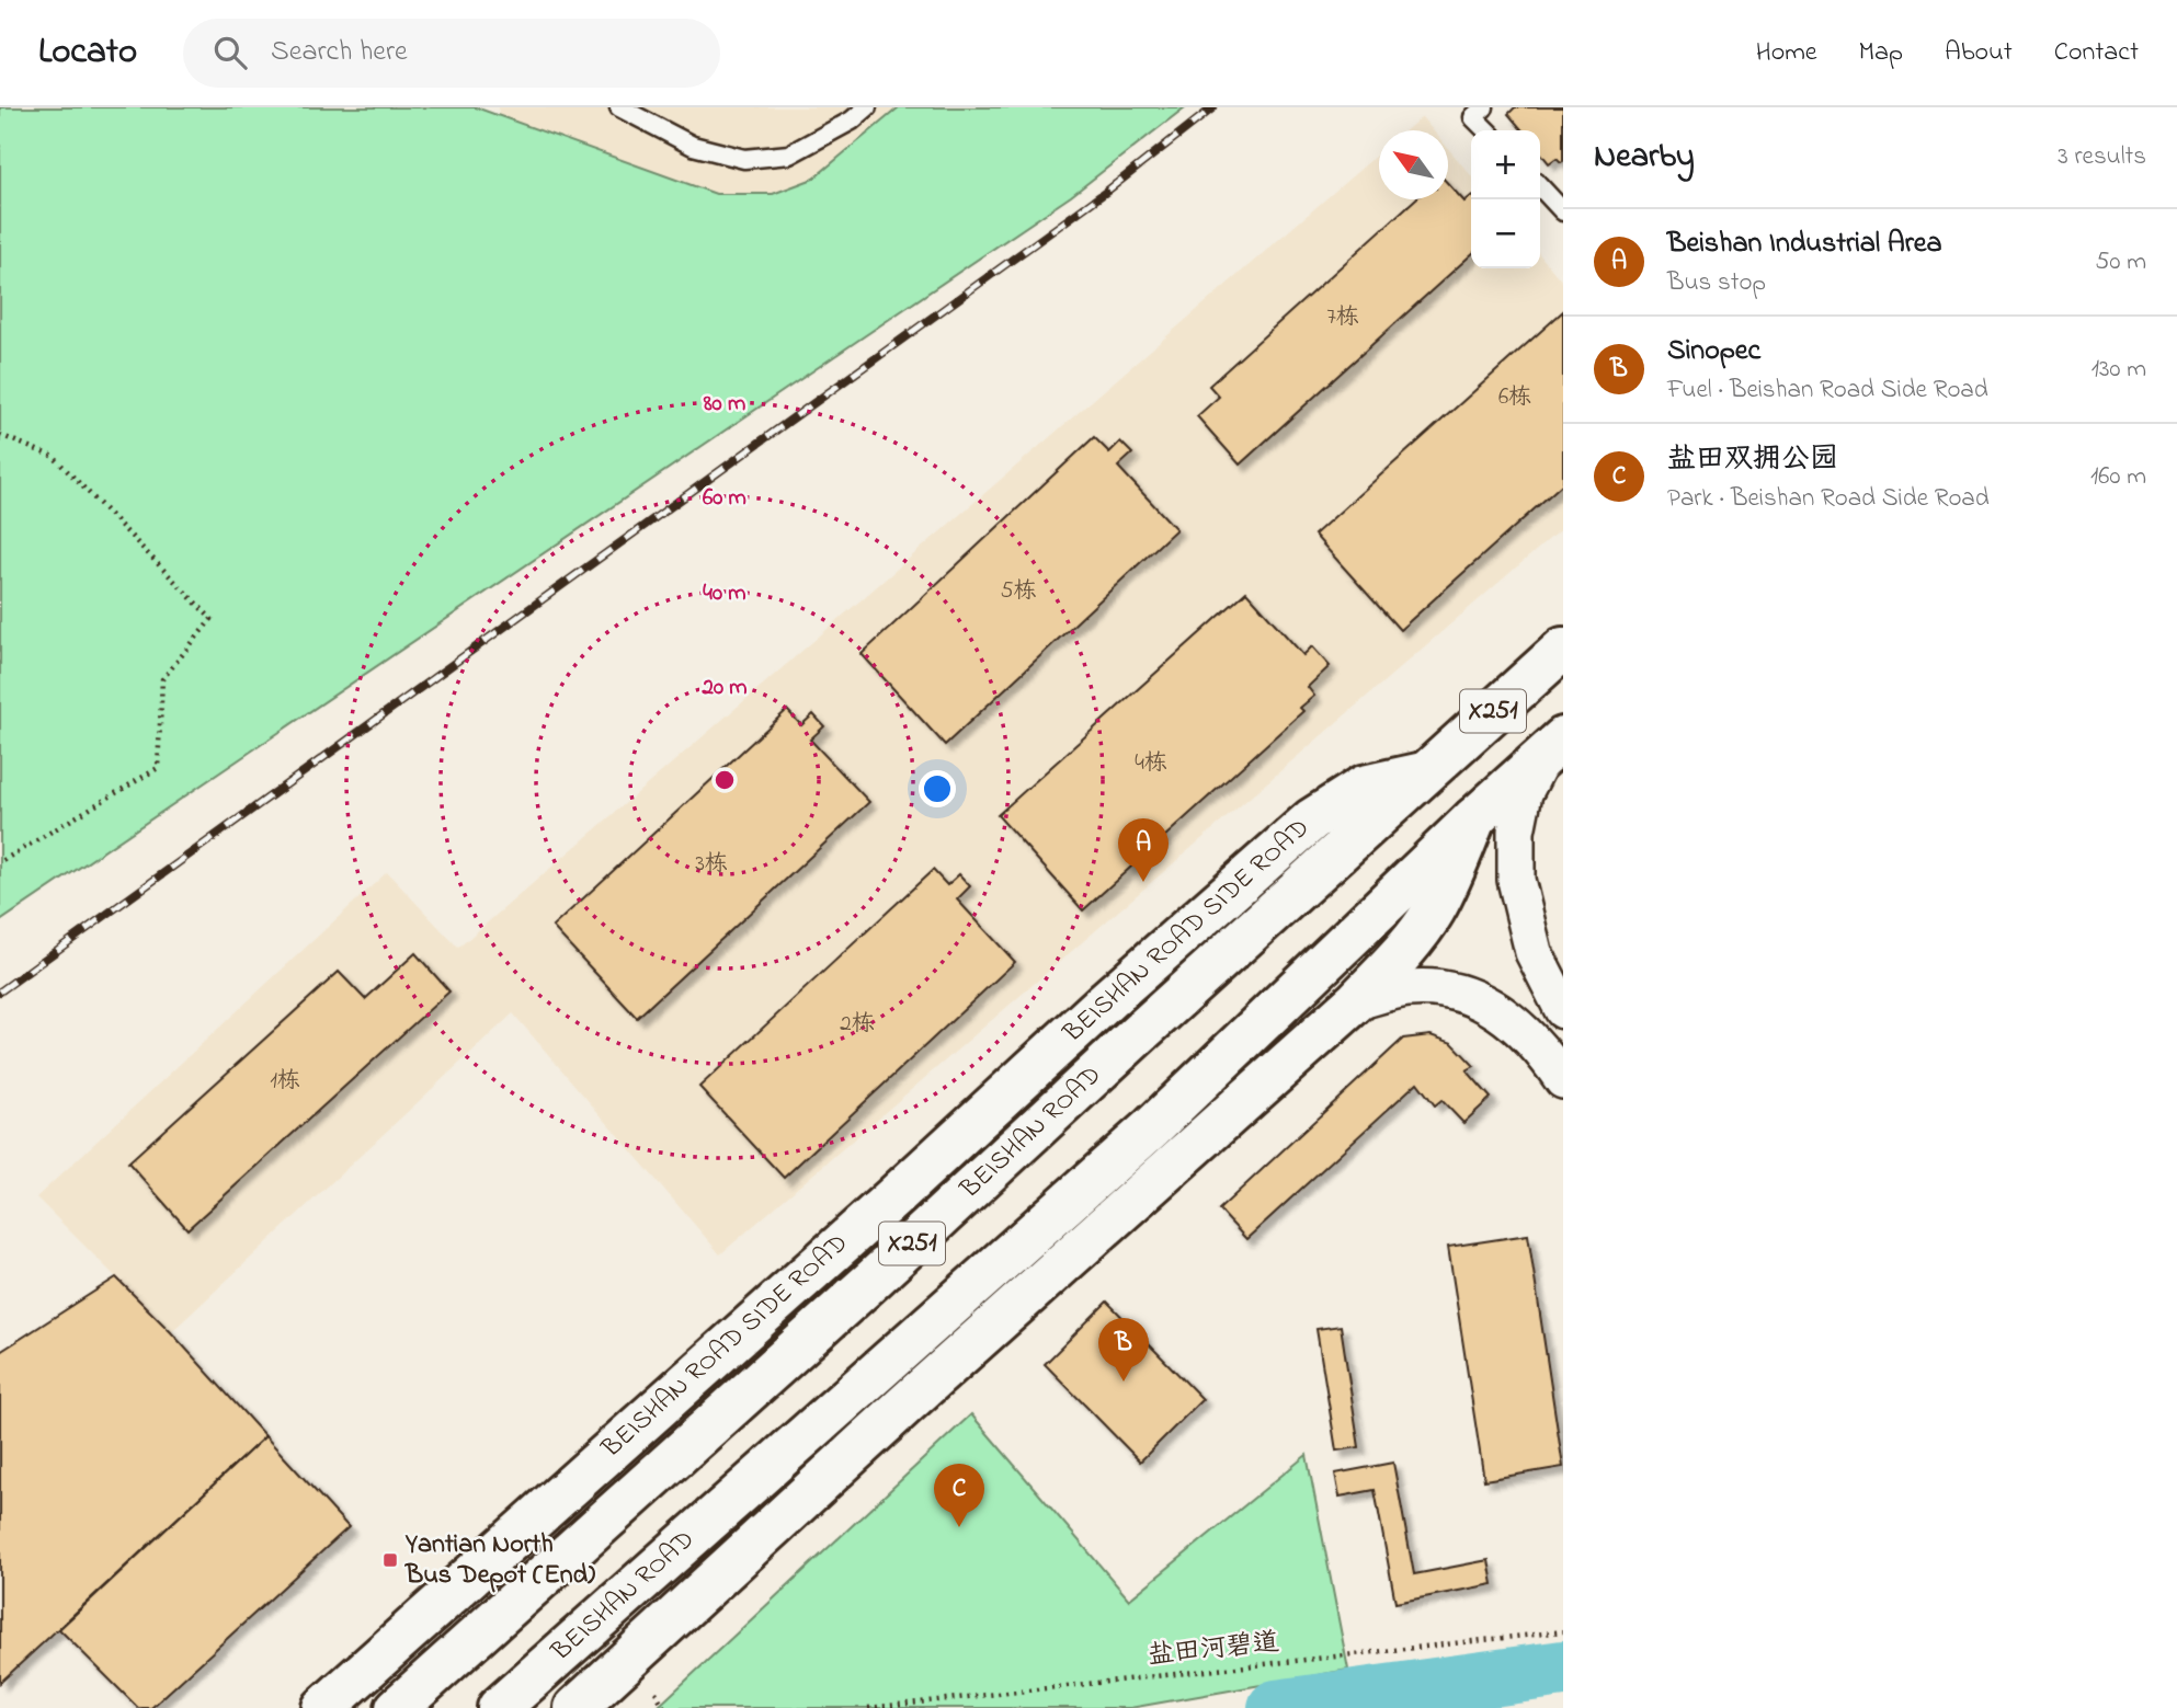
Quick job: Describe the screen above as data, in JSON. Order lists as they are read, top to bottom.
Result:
{
  "streets": {
    "main road": ["X251", "BEISHAN ROAD SIDE ROAD", "BEISHAN ROAD"],
    "path": ["盐田河碧道"]
  },
  "crossings": [
    ["BEISHAN ROAD SIDE ROAD", "BEISHAN ROAD"]
  ],
  "places": {
    "transit": ["Yantian North Bus Depot (End)"]
  },
  "house_numbers": [
    "7栋",
    "6栋",
    "5栋",
    "4栋",
    "3栋",
    "2栋",
    "1栋"
  ],
  "north": "top left",
  "page": {
    "header": "Locato",
    "search": "Search here",
    "nav": [
      "Home",
      "Map",
      "About",
      "Contact"
    ],
    "heading": ["Nearby", "3 results"],
    "map_buttons": ["+", "−"],
    "list": [
      {
        "mark": "A",
        "name": "Beishan Industrial Area",
        "note": "Bus stop",
        "value": "50 m"
      },
      {
        "mark": "B",
        "name": "Sinopec",
        "note": "Fuel · Beishan Road Side Road",
        "value": "130 m"
      },
      {
        "mark": "C",
        "name": "盐田双拥公园",
        "note": "Park · Beishan Road Side Road",
        "value": "160 m"
      }
    ],
    "pins": ["A", "B", "C"]
  },
  "rings": [
    "80 m",
    "60 m",
    "40 m",
    "20 m"
  ]
}
